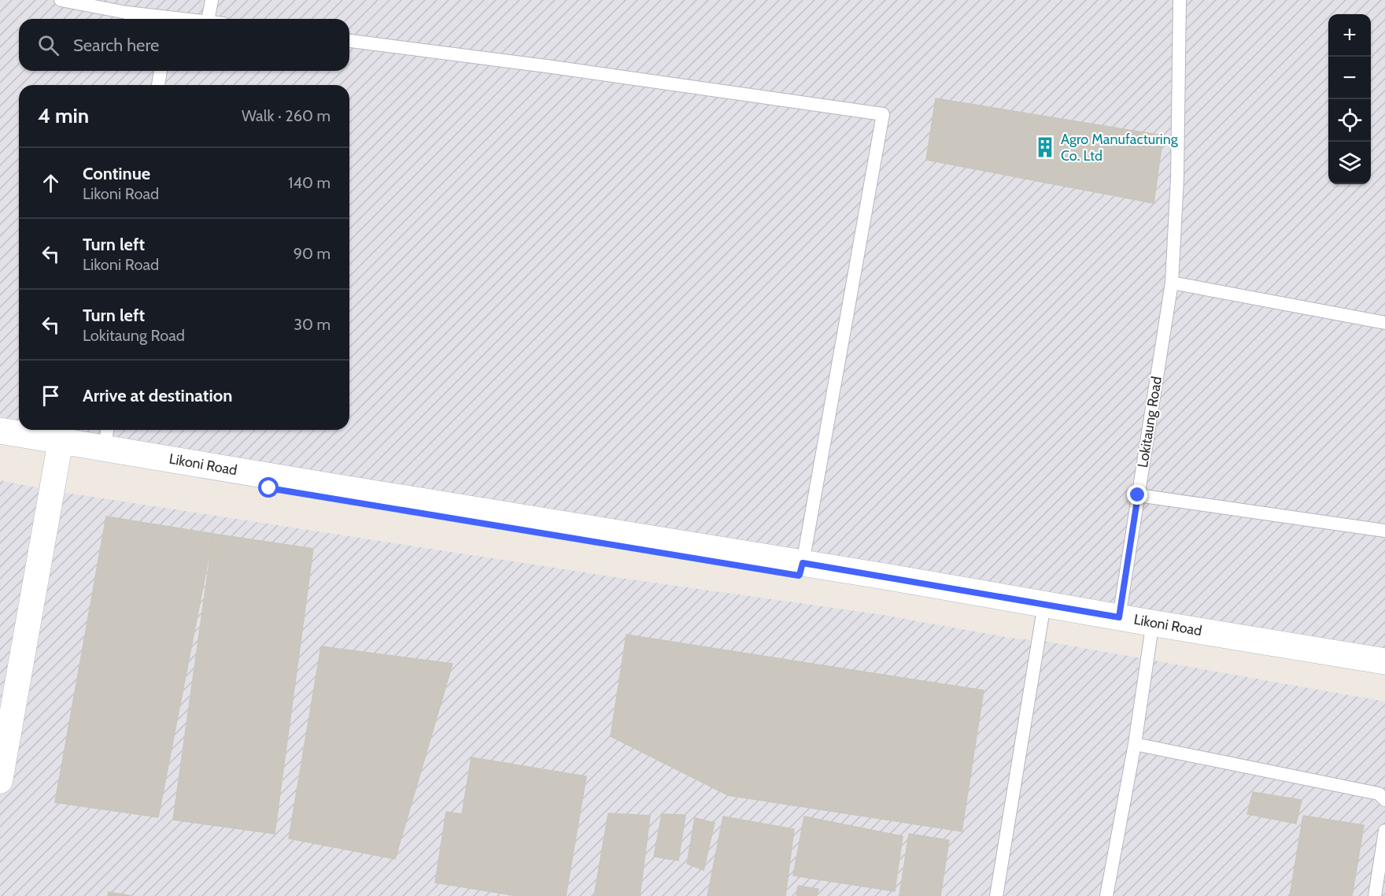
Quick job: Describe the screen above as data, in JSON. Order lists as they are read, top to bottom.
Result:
{
  "streets": {
    "street": ["Likoni Road"],
    "lane": ["Lokitaung Road"]
  },
  "crossings": [
    ["Lokitaung Road", "Likoni Road"]
  ],
  "places": {
    "building": ["Agro Manufacturing Co. Ltd"]
  },
  "page": {
    "map_buttons": ["+", "−"],
    "search": "Search here",
    "heading": ["4 min", "Walk · 260 m"],
    "list": [
      ["Continue", "Likoni Road", "140 m"],
      ["Turn left", "Likoni Road", "90 m"],
      ["Turn left", "Lokitaung Road", "30 m"],
      "Arrive at destination"
    ]
  }
}
